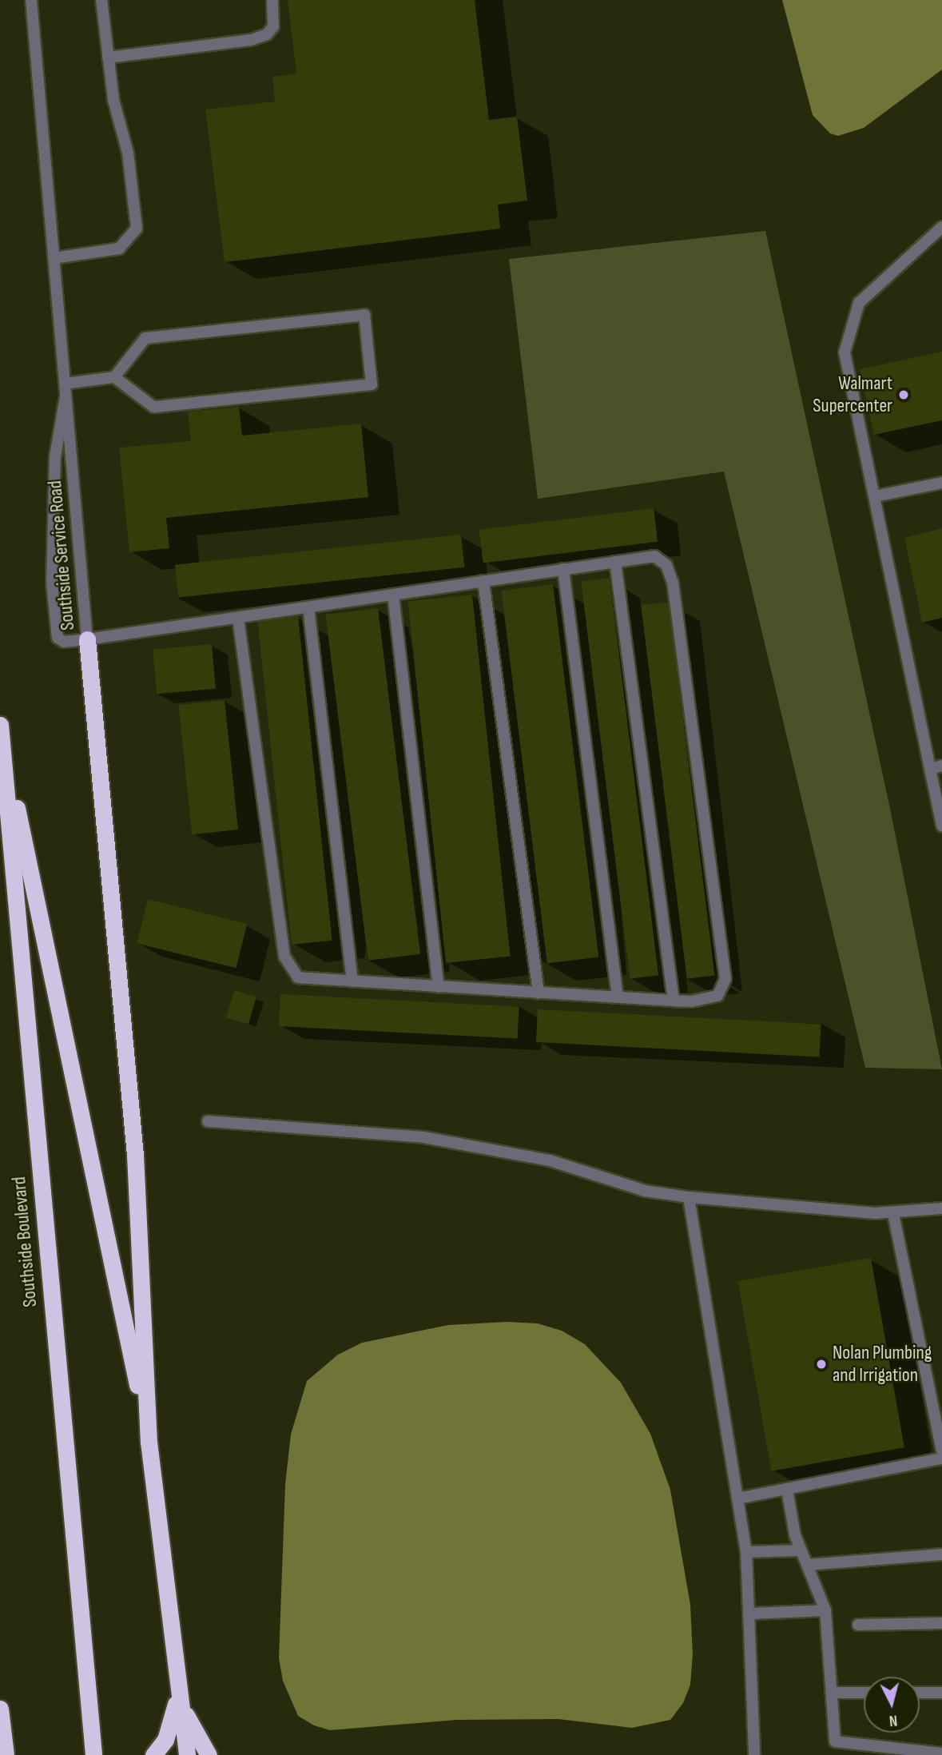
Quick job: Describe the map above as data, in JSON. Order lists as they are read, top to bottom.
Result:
{
  "streets": {
    "highway": ["Southside Boulevard"],
    "street": ["Southside Service Road"]
  },
  "places": ["Walmart Supercenter", "Nolan Plumbing and Irrigation"],
  "north": "bottom"
}
